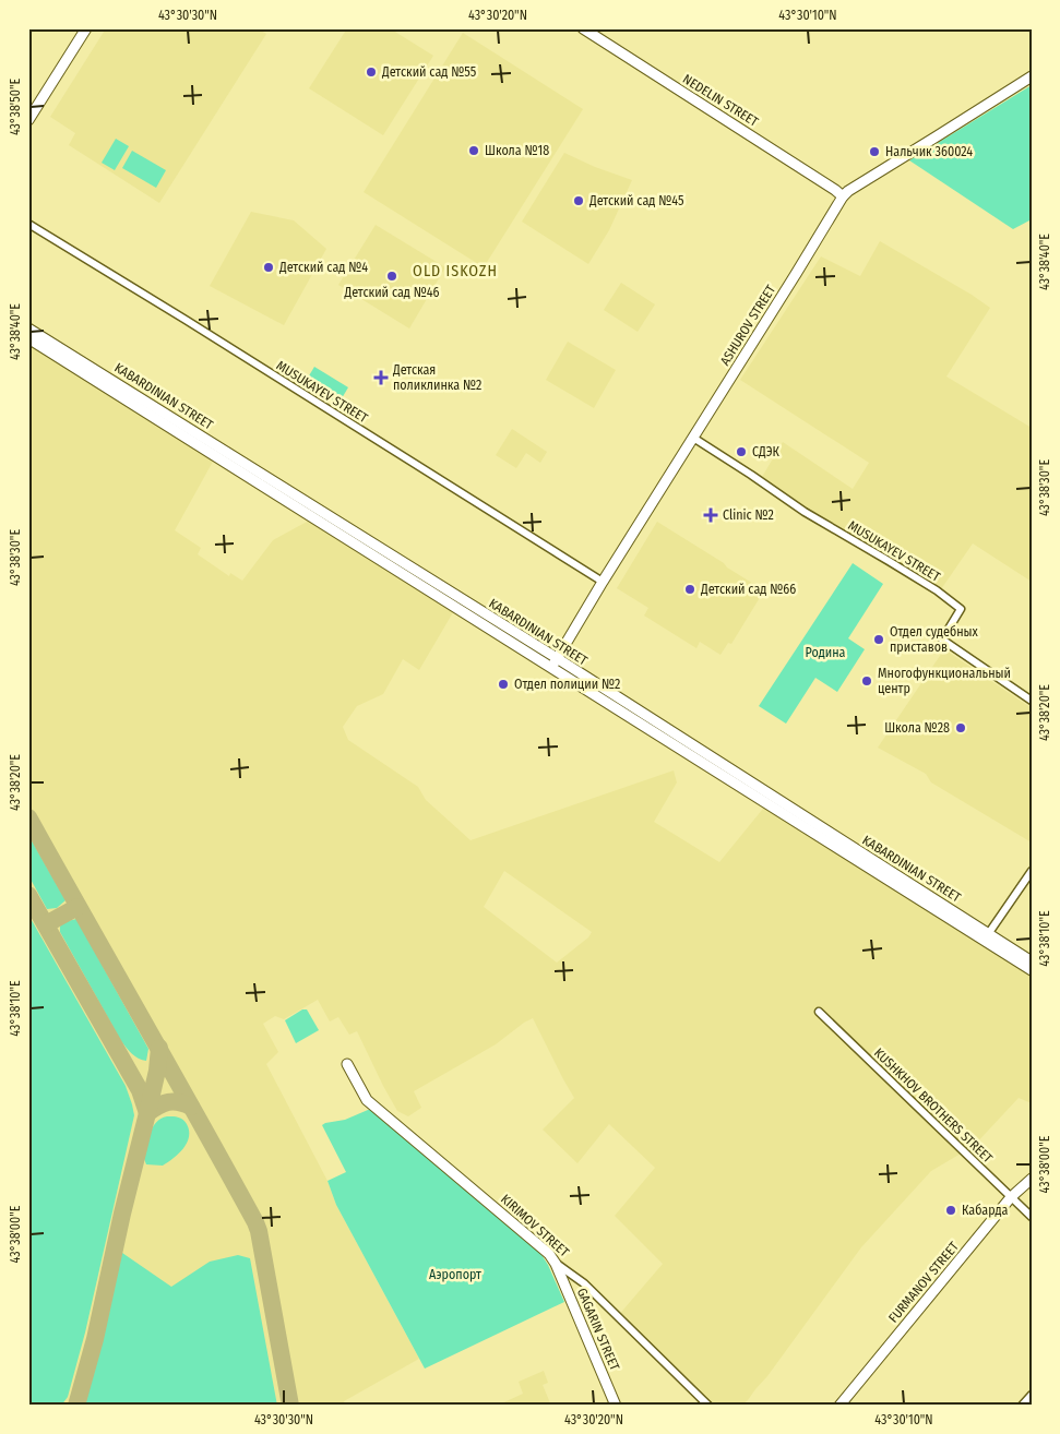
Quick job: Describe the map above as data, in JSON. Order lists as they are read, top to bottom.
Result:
{
  "streets": {
    "main road": [
      "NEDELIN STREET",
      "ASHUROV STREET",
      "KABARDINIAN STREET",
      "KIRIMOV STREET",
      "FURMANOV STREET",
      "GAGARIN STREET"
    ],
    "street": ["MUSUKAYEV STREET", "KUSHKHOV BROTHERS STREET"]
  },
  "crossings": [
    ["NEDELIN STREET", "ASHUROV STREET"],
    ["ASHUROV STREET", "MUSUKAYEV STREET"],
    ["ASHUROV STREET", "KABARDINIAN STREET"],
    ["KUSHKHOV BROTHERS STREET", "FURMANOV STREET"],
    ["KIRIMOV STREET", "GAGARIN STREET"]
  ],
  "districts": ["OLD ISKOZH"],
  "parks": ["Родина", "Аэропорт"],
  "places": {
    "other": [
      "Детский сад №55",
      "Школа №18",
      "Нальчик 360024",
      "Детский сад №45",
      "Детский сад №4",
      "Детский сад №46",
      "СДЭК",
      "Детский сад №66",
      "Отдел судебных приставов",
      "Многофункциональный центр",
      "Отдел полиции №2",
      "Школа №28",
      "Кабарда"
    ],
    "health": ["Детская поликлинка №2", "Clinic №2"]
  },
  "coordinates": [
    "43°30'30\"N",
    "43°30'20\"N",
    "43°30'10\"N",
    "43°38'50\"E",
    "43°38'40\"E",
    "43°38'30\"E",
    "43°38'20\"E",
    "43°38'10\"E",
    "43°38'00\"E"
  ]
}
